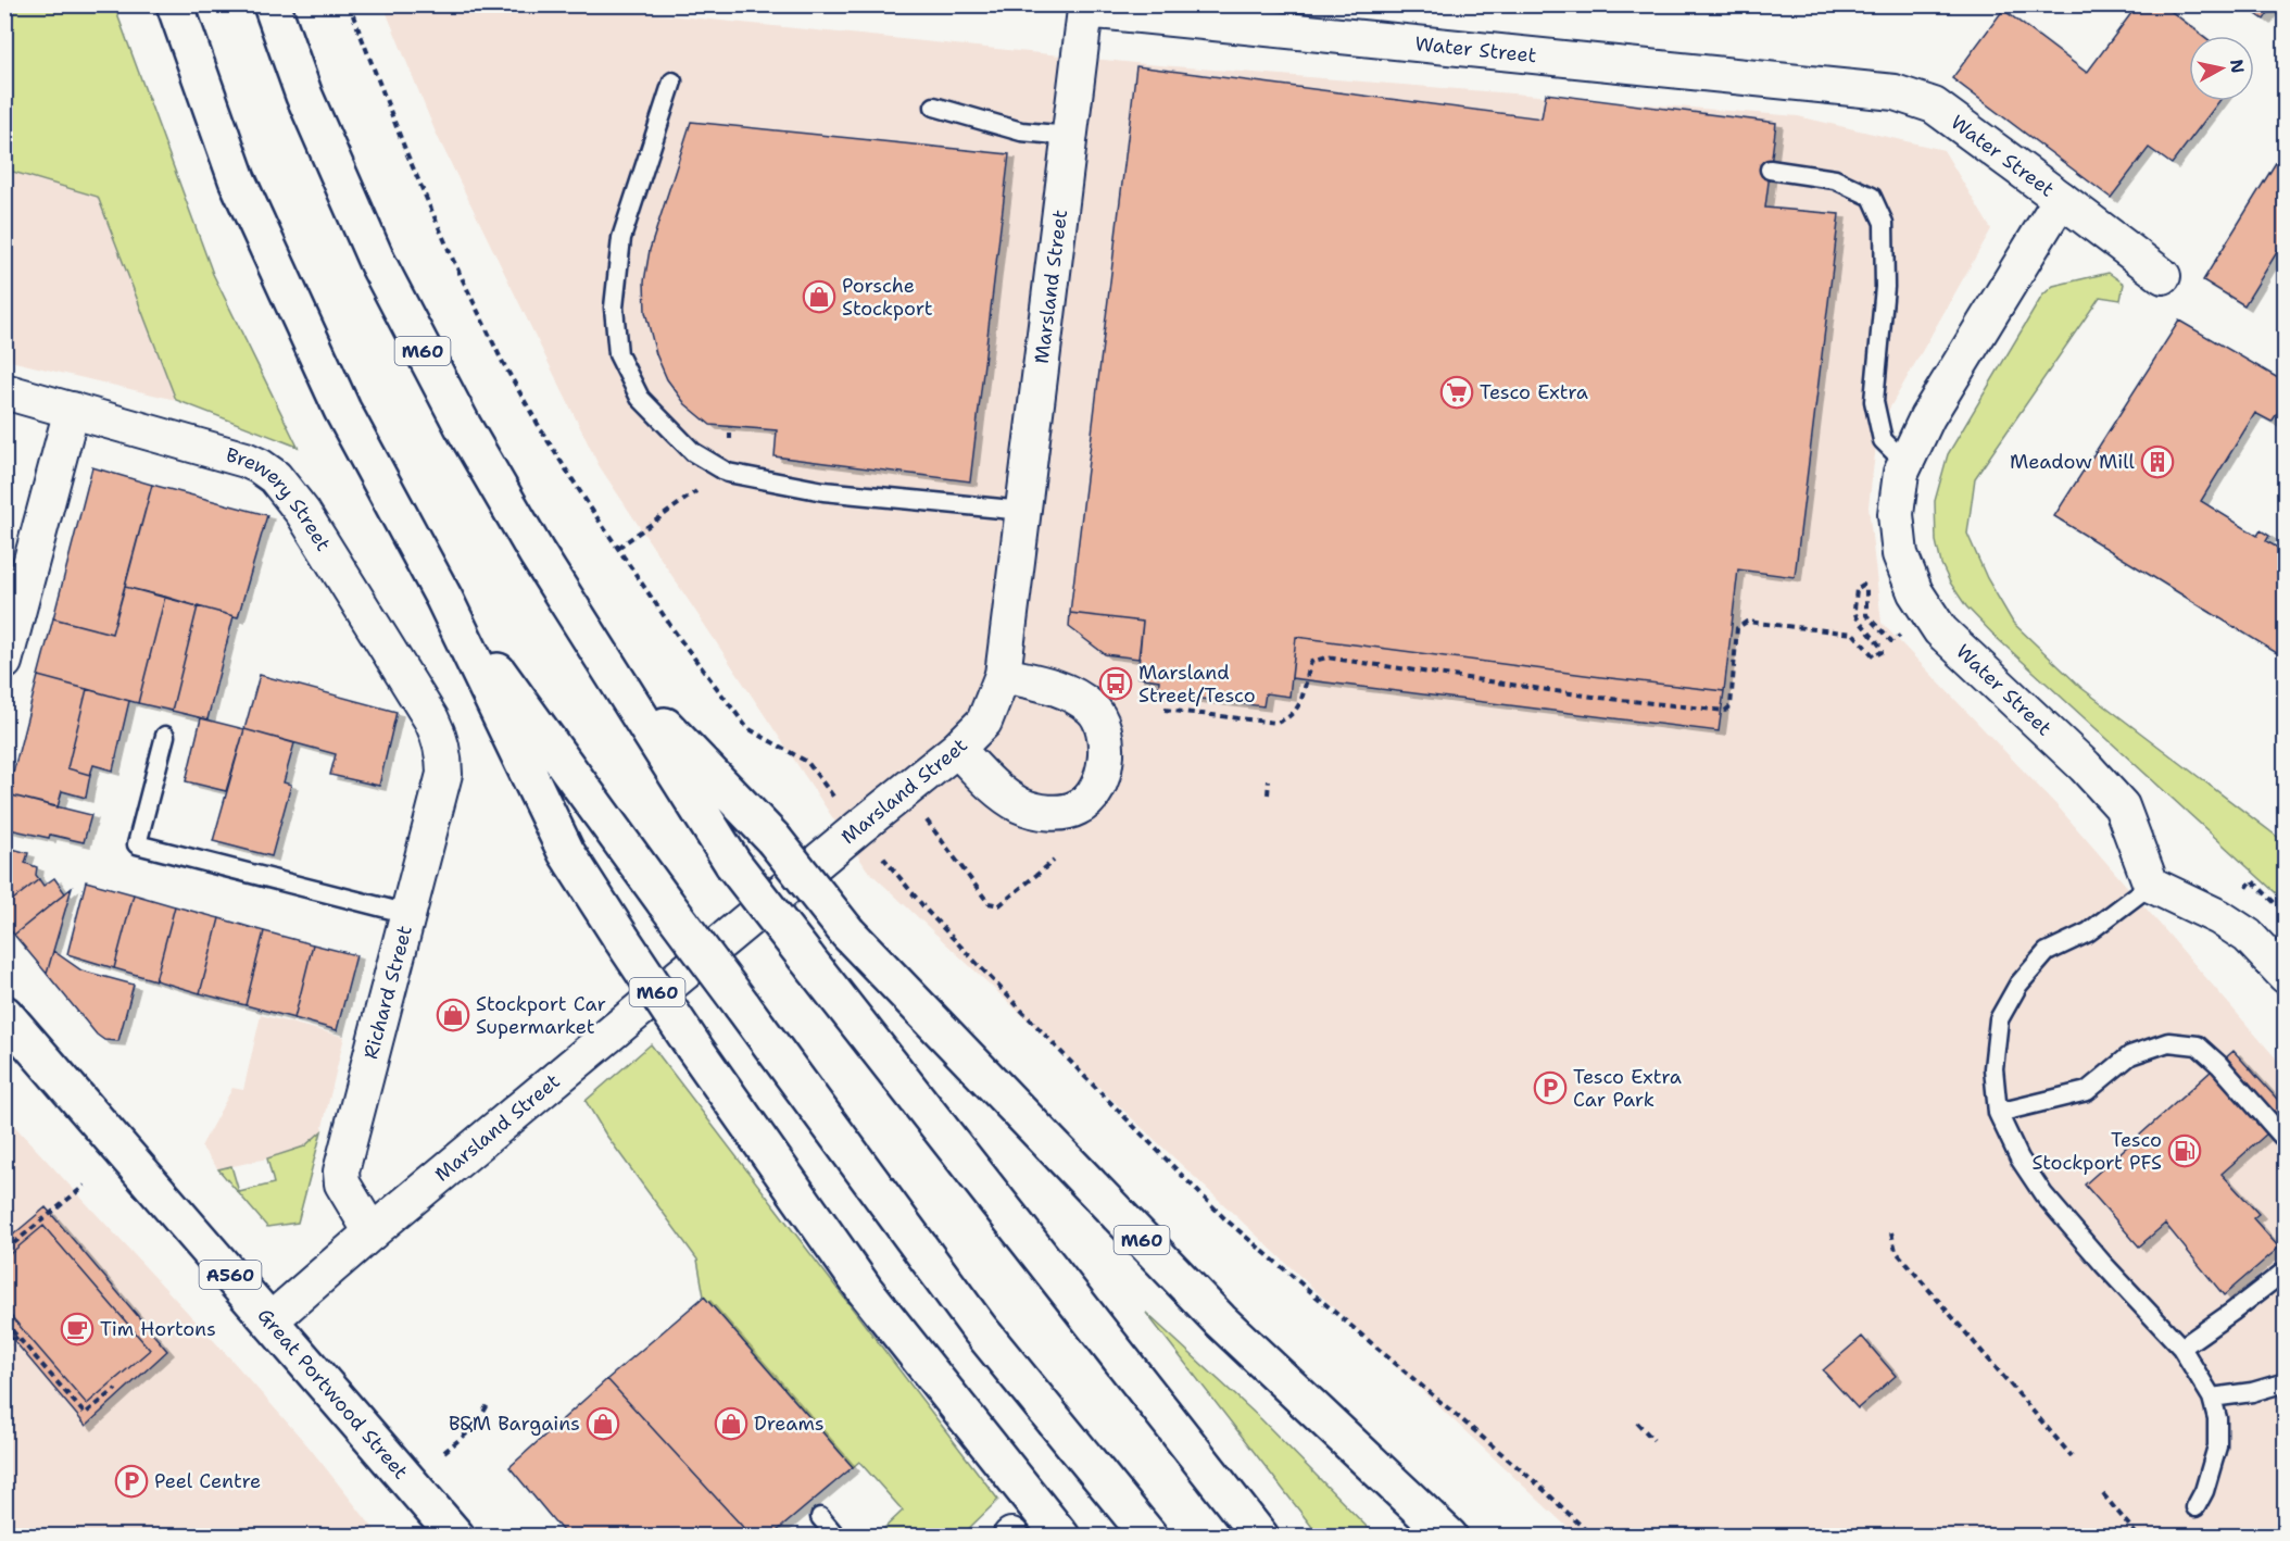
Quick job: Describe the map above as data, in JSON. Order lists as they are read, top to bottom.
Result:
{
  "streets": {
    "main road": ["M60", "A560", "Great Portwood Street"],
    "street": [
      "Water Street",
      "Marsland Street",
      "Brewery Street",
      "Richard Street"
    ]
  },
  "crossings": [
    ["Water Street", "Marsland Street"],
    ["Marsland Street", "Richard Street"],
    ["Marsland Street", "Great Portwood Street"],
    ["Brewery Street", "Richard Street"]
  ],
  "places": {
    "shop": [
      "Porsche Stockport",
      "Stockport Car Supermarket",
      "B&M Bargains",
      "Dreams"
    ],
    "supermarket": ["Tesco Extra"],
    "building": ["Meadow Mill"],
    "bus stop": ["Marsland Street/Tesco"],
    "parking": ["Tesco Extra Car Park", "Peel Centre"],
    "fuel station": ["Tesco Stockport PFS"],
    "cafe": ["Tim Hortons"]
  },
  "north": "right"
}
